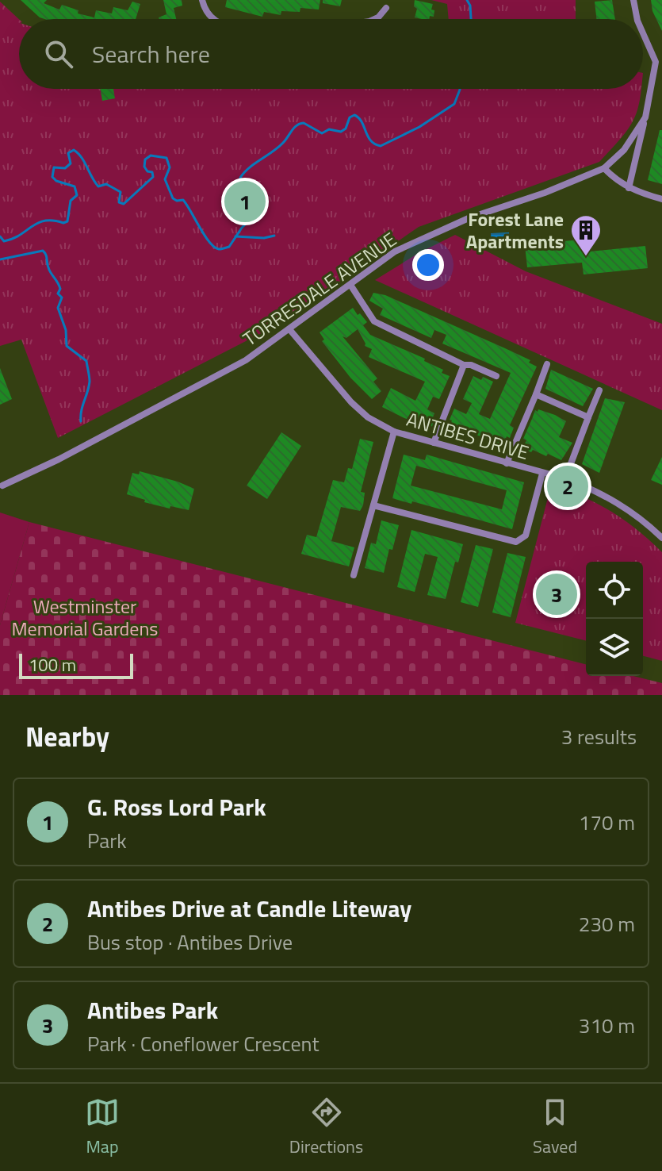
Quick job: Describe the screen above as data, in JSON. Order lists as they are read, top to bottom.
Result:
{
  "streets": {
    "street": ["TORRESDALE AVENUE", "ANTIBES DRIVE"]
  },
  "crossings": [
    ["TORRESDALE AVENUE", "ANTIBES DRIVE"]
  ],
  "parks": ["Westminster Memorial Gardens"],
  "places": {
    "building": ["Forest Lane Apartments"]
  },
  "scale_bar": "100 m",
  "page": {
    "search": "Search here",
    "pins": ["1", "2", "3"],
    "scale": "100 m",
    "heading": ["Nearby", "3 results"],
    "list": [
      {
        "mark": "1",
        "name": "G. Ross Lord Park",
        "note": "Park",
        "value": "170 m"
      },
      {
        "mark": "2",
        "name": "Antibes Drive at Candle Liteway",
        "note": "Bus stop · Antibes Drive",
        "value": "230 m"
      },
      {
        "mark": "3",
        "name": "Antibes Park",
        "note": "Park · Coneflower Crescent",
        "value": "310 m"
      }
    ],
    "nav": ["Map", "Directions", "Saved"]
  }
}
